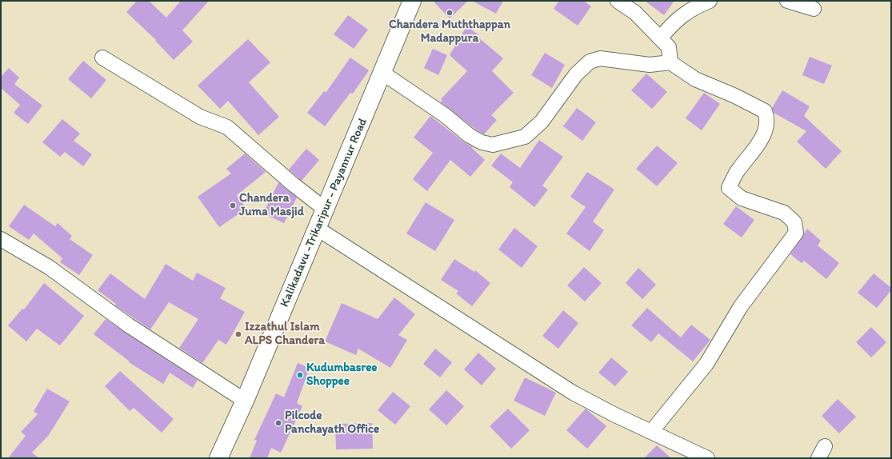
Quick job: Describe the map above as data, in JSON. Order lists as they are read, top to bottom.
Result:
{
  "streets": {
    "main road": ["Kalikadavu -Trikaripur - Payannur Road"]
  },
  "places": [
    "Chandera Muththappan Madappura",
    "Chandera Juma Masjid",
    "Izzathul Islam ALPS Chandera",
    "Kudumbasree Shoppee",
    "Pilcode Panchayath Office"
  ]
}
